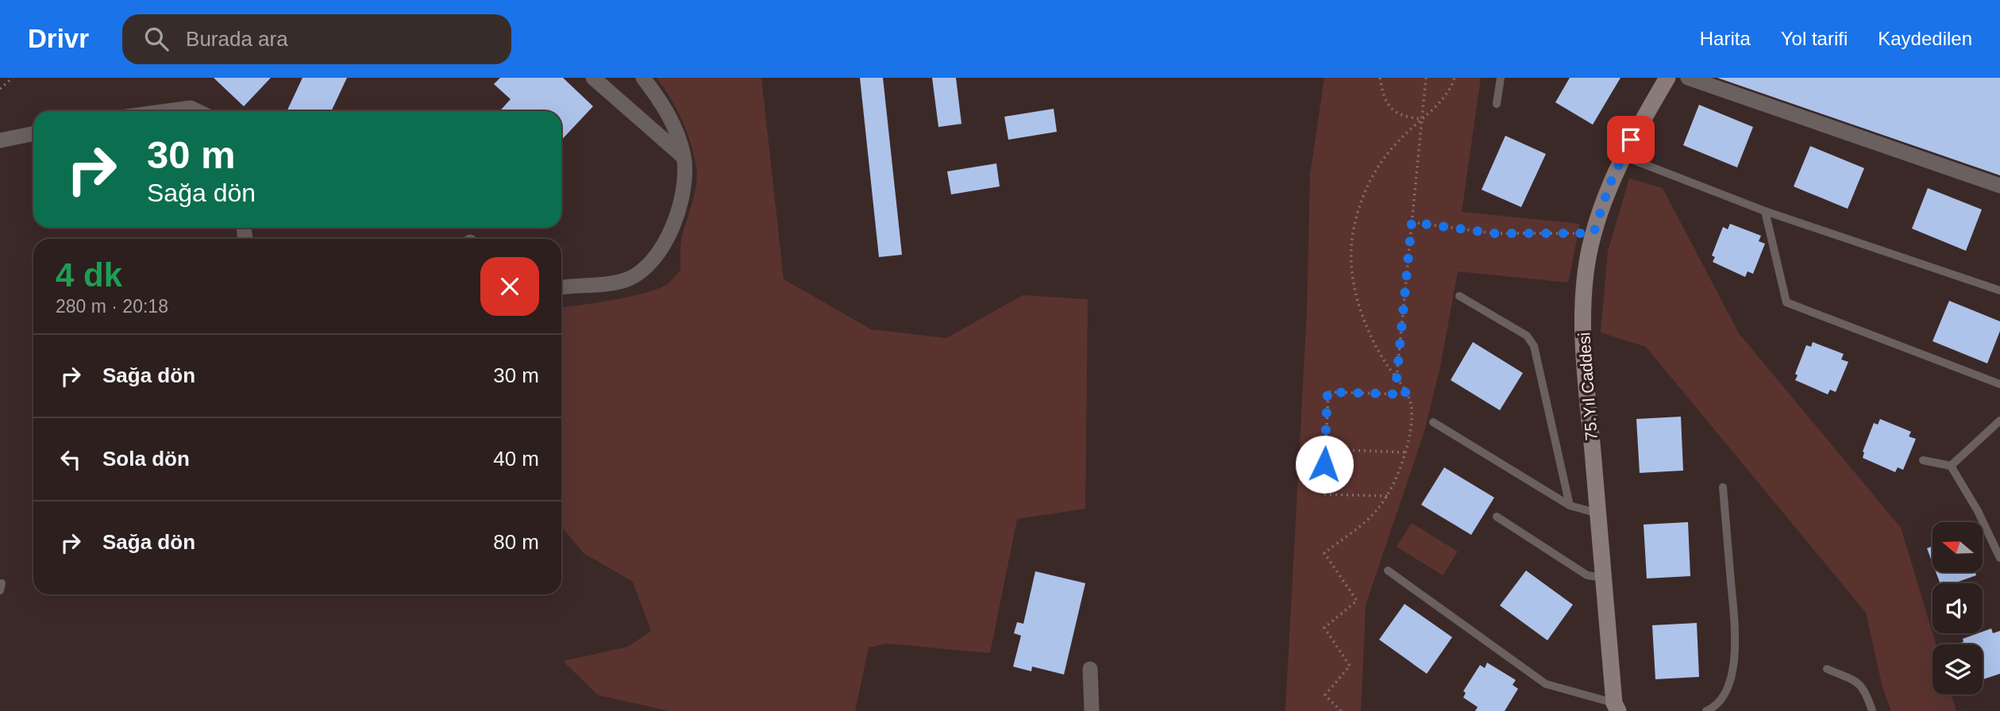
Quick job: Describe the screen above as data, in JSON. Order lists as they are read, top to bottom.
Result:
{
  "streets": {
    "street": ["75.Yıl Caddesi"]
  },
  "north": "left",
  "page": {
    "header": "Drivr",
    "search": "Burada ara",
    "nav": ["Harita", "Yol tarifi", "Kaydedilen"],
    "turn": ["30 m", "Sağa dön"],
    "heading": ["4 dk", "280 m · 20:18"],
    "list": [
      {
        "name": "Sağa dön",
        "value": "30 m"
      },
      {
        "name": "Sola dön",
        "value": "40 m"
      },
      {
        "name": "Sağa dön",
        "value": "80 m"
      }
    ]
  }
}
